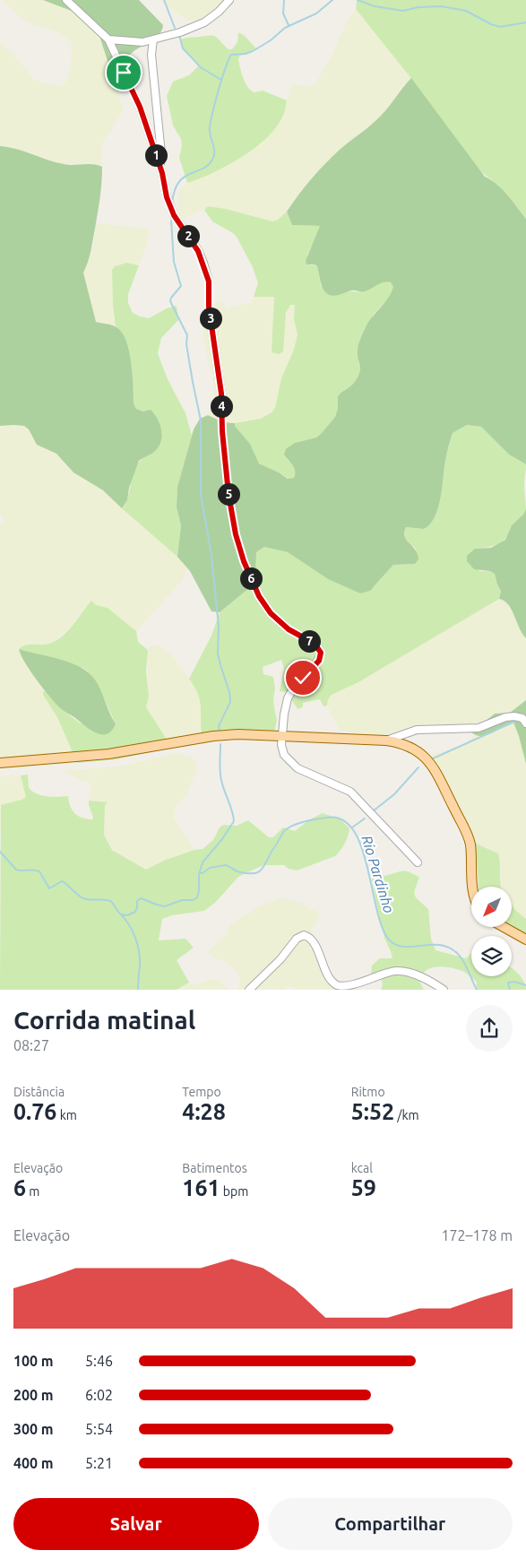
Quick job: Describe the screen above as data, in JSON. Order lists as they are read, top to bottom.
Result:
{
  "water": ["Rio Pardinho"],
  "north": "bottom left",
  "page": {
    "pins": [
      "1",
      "2",
      "3",
      "4",
      "5",
      "6",
      "7"
    ],
    "heading": ["Corrida matinal", "08:27"],
    "stats": [
      ["Distância", "0.76 km"],
      ["Tempo", "4:28"],
      ["Ritmo", "5:52 /km"],
      ["Elevação", "6 m"],
      ["Batimentos", "161 bpm"],
      ["kcal", "59"]
    ],
    "chart": ["Elevação", "172–178 m"],
    "list": [
      {
        "name": "100 m",
        "note": "5:46"
      },
      {
        "name": "200 m",
        "note": "6:02"
      },
      {
        "name": "300 m",
        "note": "5:54"
      },
      {
        "name": "400 m",
        "note": "5:21"
      }
    ],
    "buttons": ["Salvar", "Compartilhar"]
  }
}
